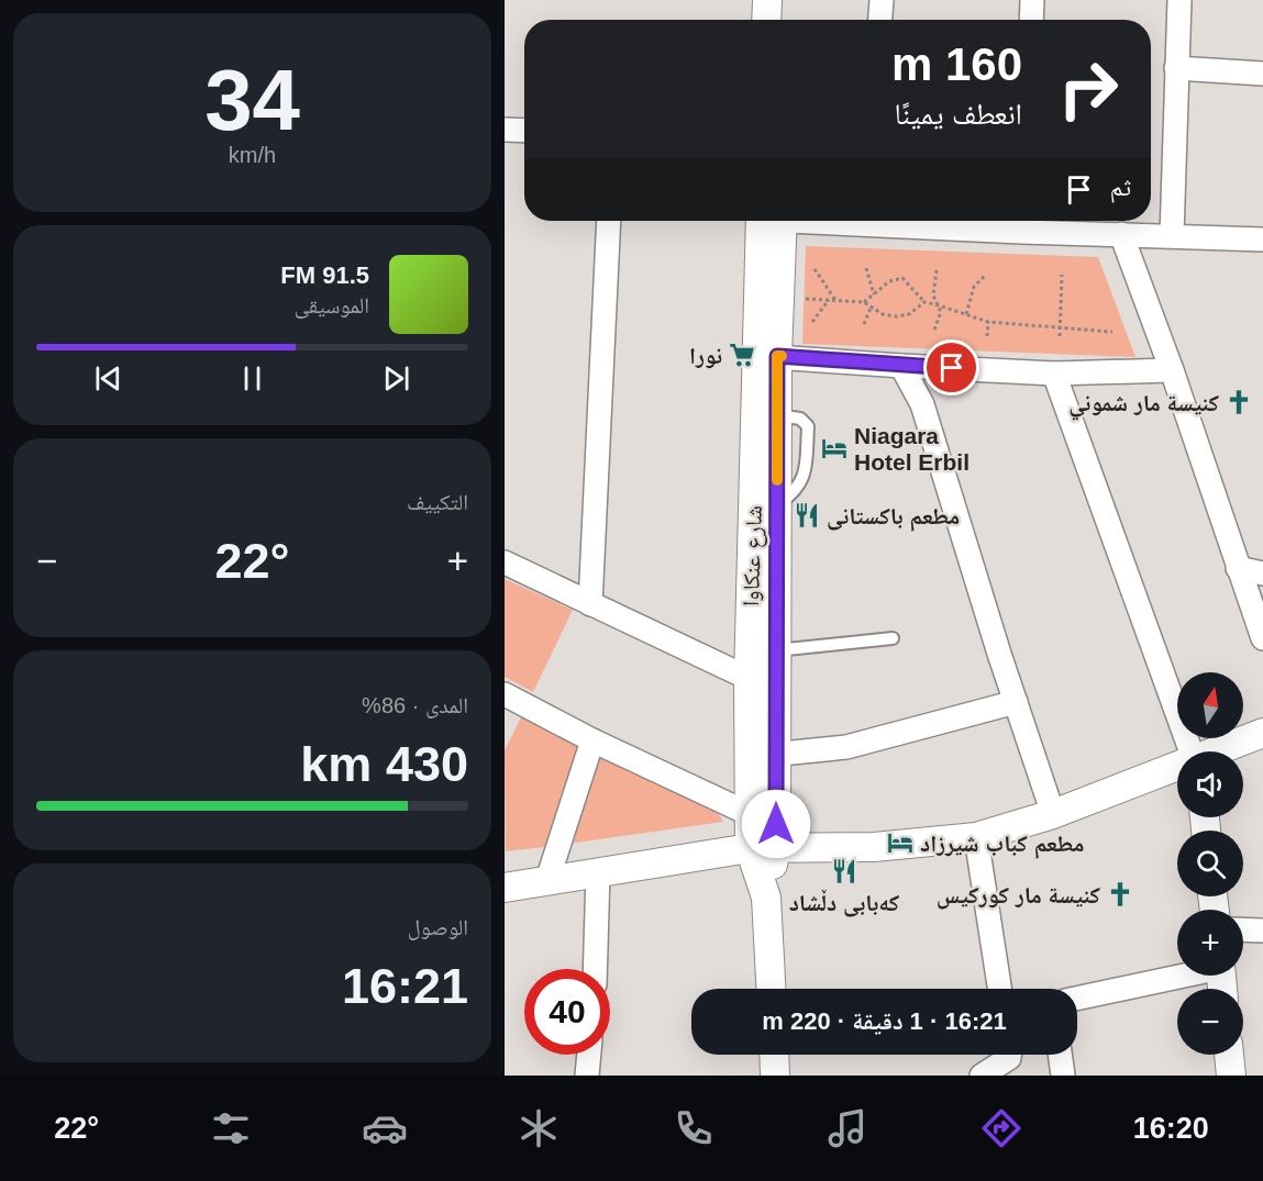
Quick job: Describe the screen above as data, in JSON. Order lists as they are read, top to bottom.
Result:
{
  "streets": {
    "street": ["شارع عنكاوا"]
  },
  "places": {
    "supermarket": ["نورا"],
    "church": ["كنيسة مار شموني", "كنيسة مار كوركيس"],
    "hotel": ["Niagara Hotel Erbil", "مطعم كباب شيرزاد"],
    "restaurant": ["مطعم باکستانی", "کەبابی دڵشاد"]
  },
  "north": "top",
  "page": {
    "tile": [
      ["34", "km/h"],
      "التكييف",
      ["المدى · 86%", "430 km"],
      ["الوصول", "16:21"]
    ],
    "turn": ["160 m", "انعطف يمينًا"],
    "then": "ثم",
    "song": ["91.5 FM", "الموسيقى"],
    "heat": ["−", "22°", "+"],
    "map_buttons": ["+", "−"],
    "limit": "40",
    "trip": "16:21 · 1 دقيقة · 220 m",
    "tabs": ["16:20", "22°"]
  }
}
